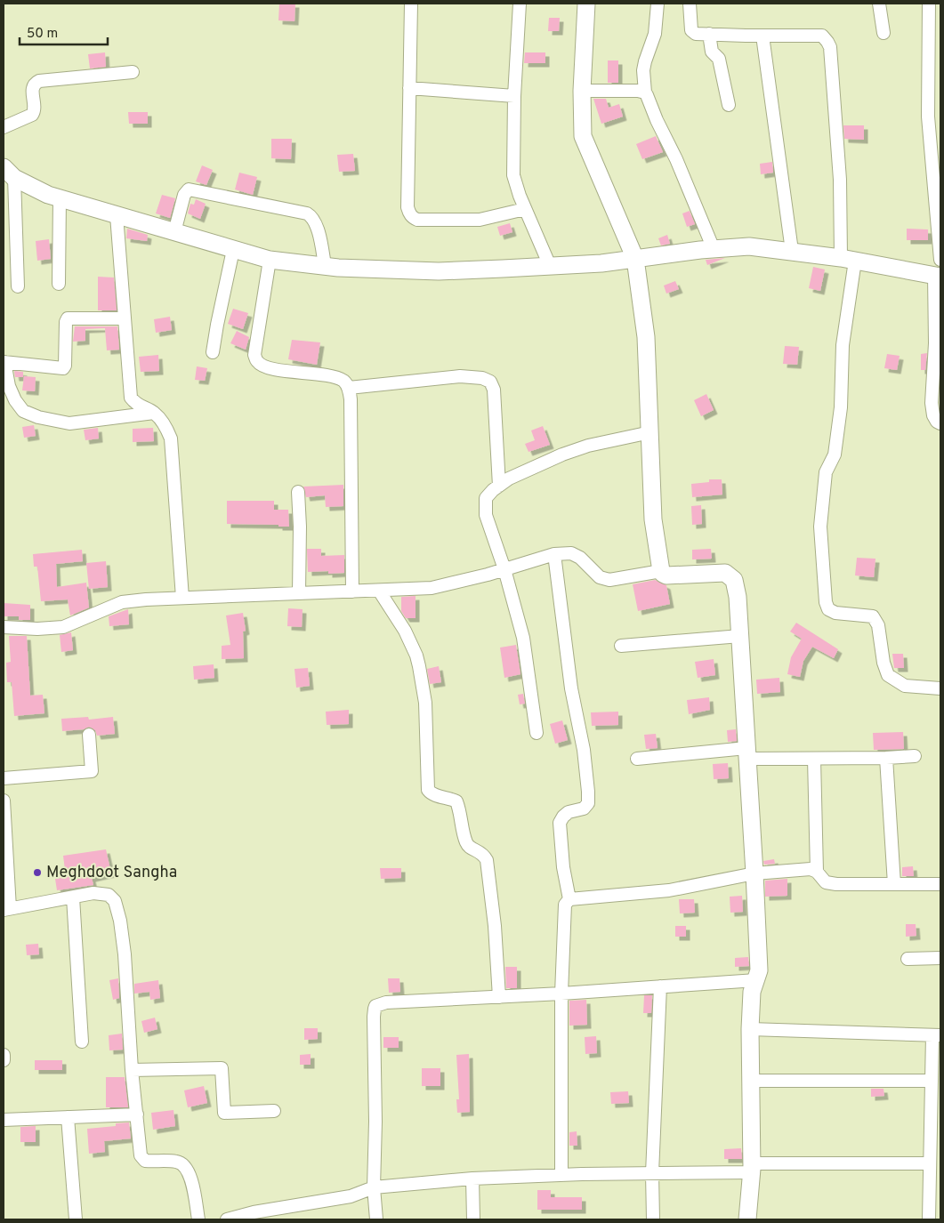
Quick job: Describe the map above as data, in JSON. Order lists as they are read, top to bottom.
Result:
{
  "places": ["Meghdoot Sangha"],
  "scale_bar": "50 m"
}
